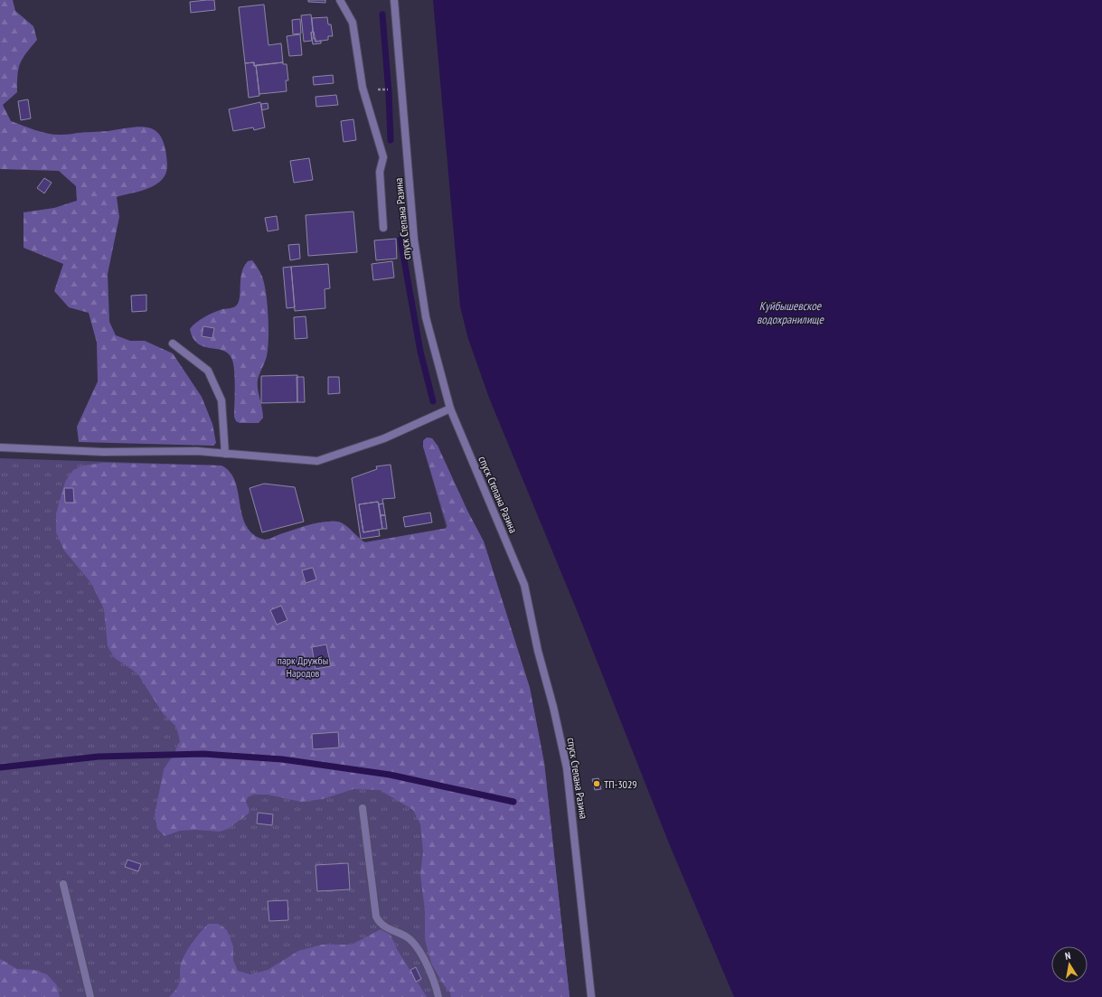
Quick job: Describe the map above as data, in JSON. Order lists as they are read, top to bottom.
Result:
{
  "streets": {
    "street": ["спуск Степана Разина"]
  },
  "water": ["Куйбышевское водохранилище"],
  "parks": ["парк Дружбы Народов"],
  "places": ["ТП-3029"],
  "north": "top"
}
